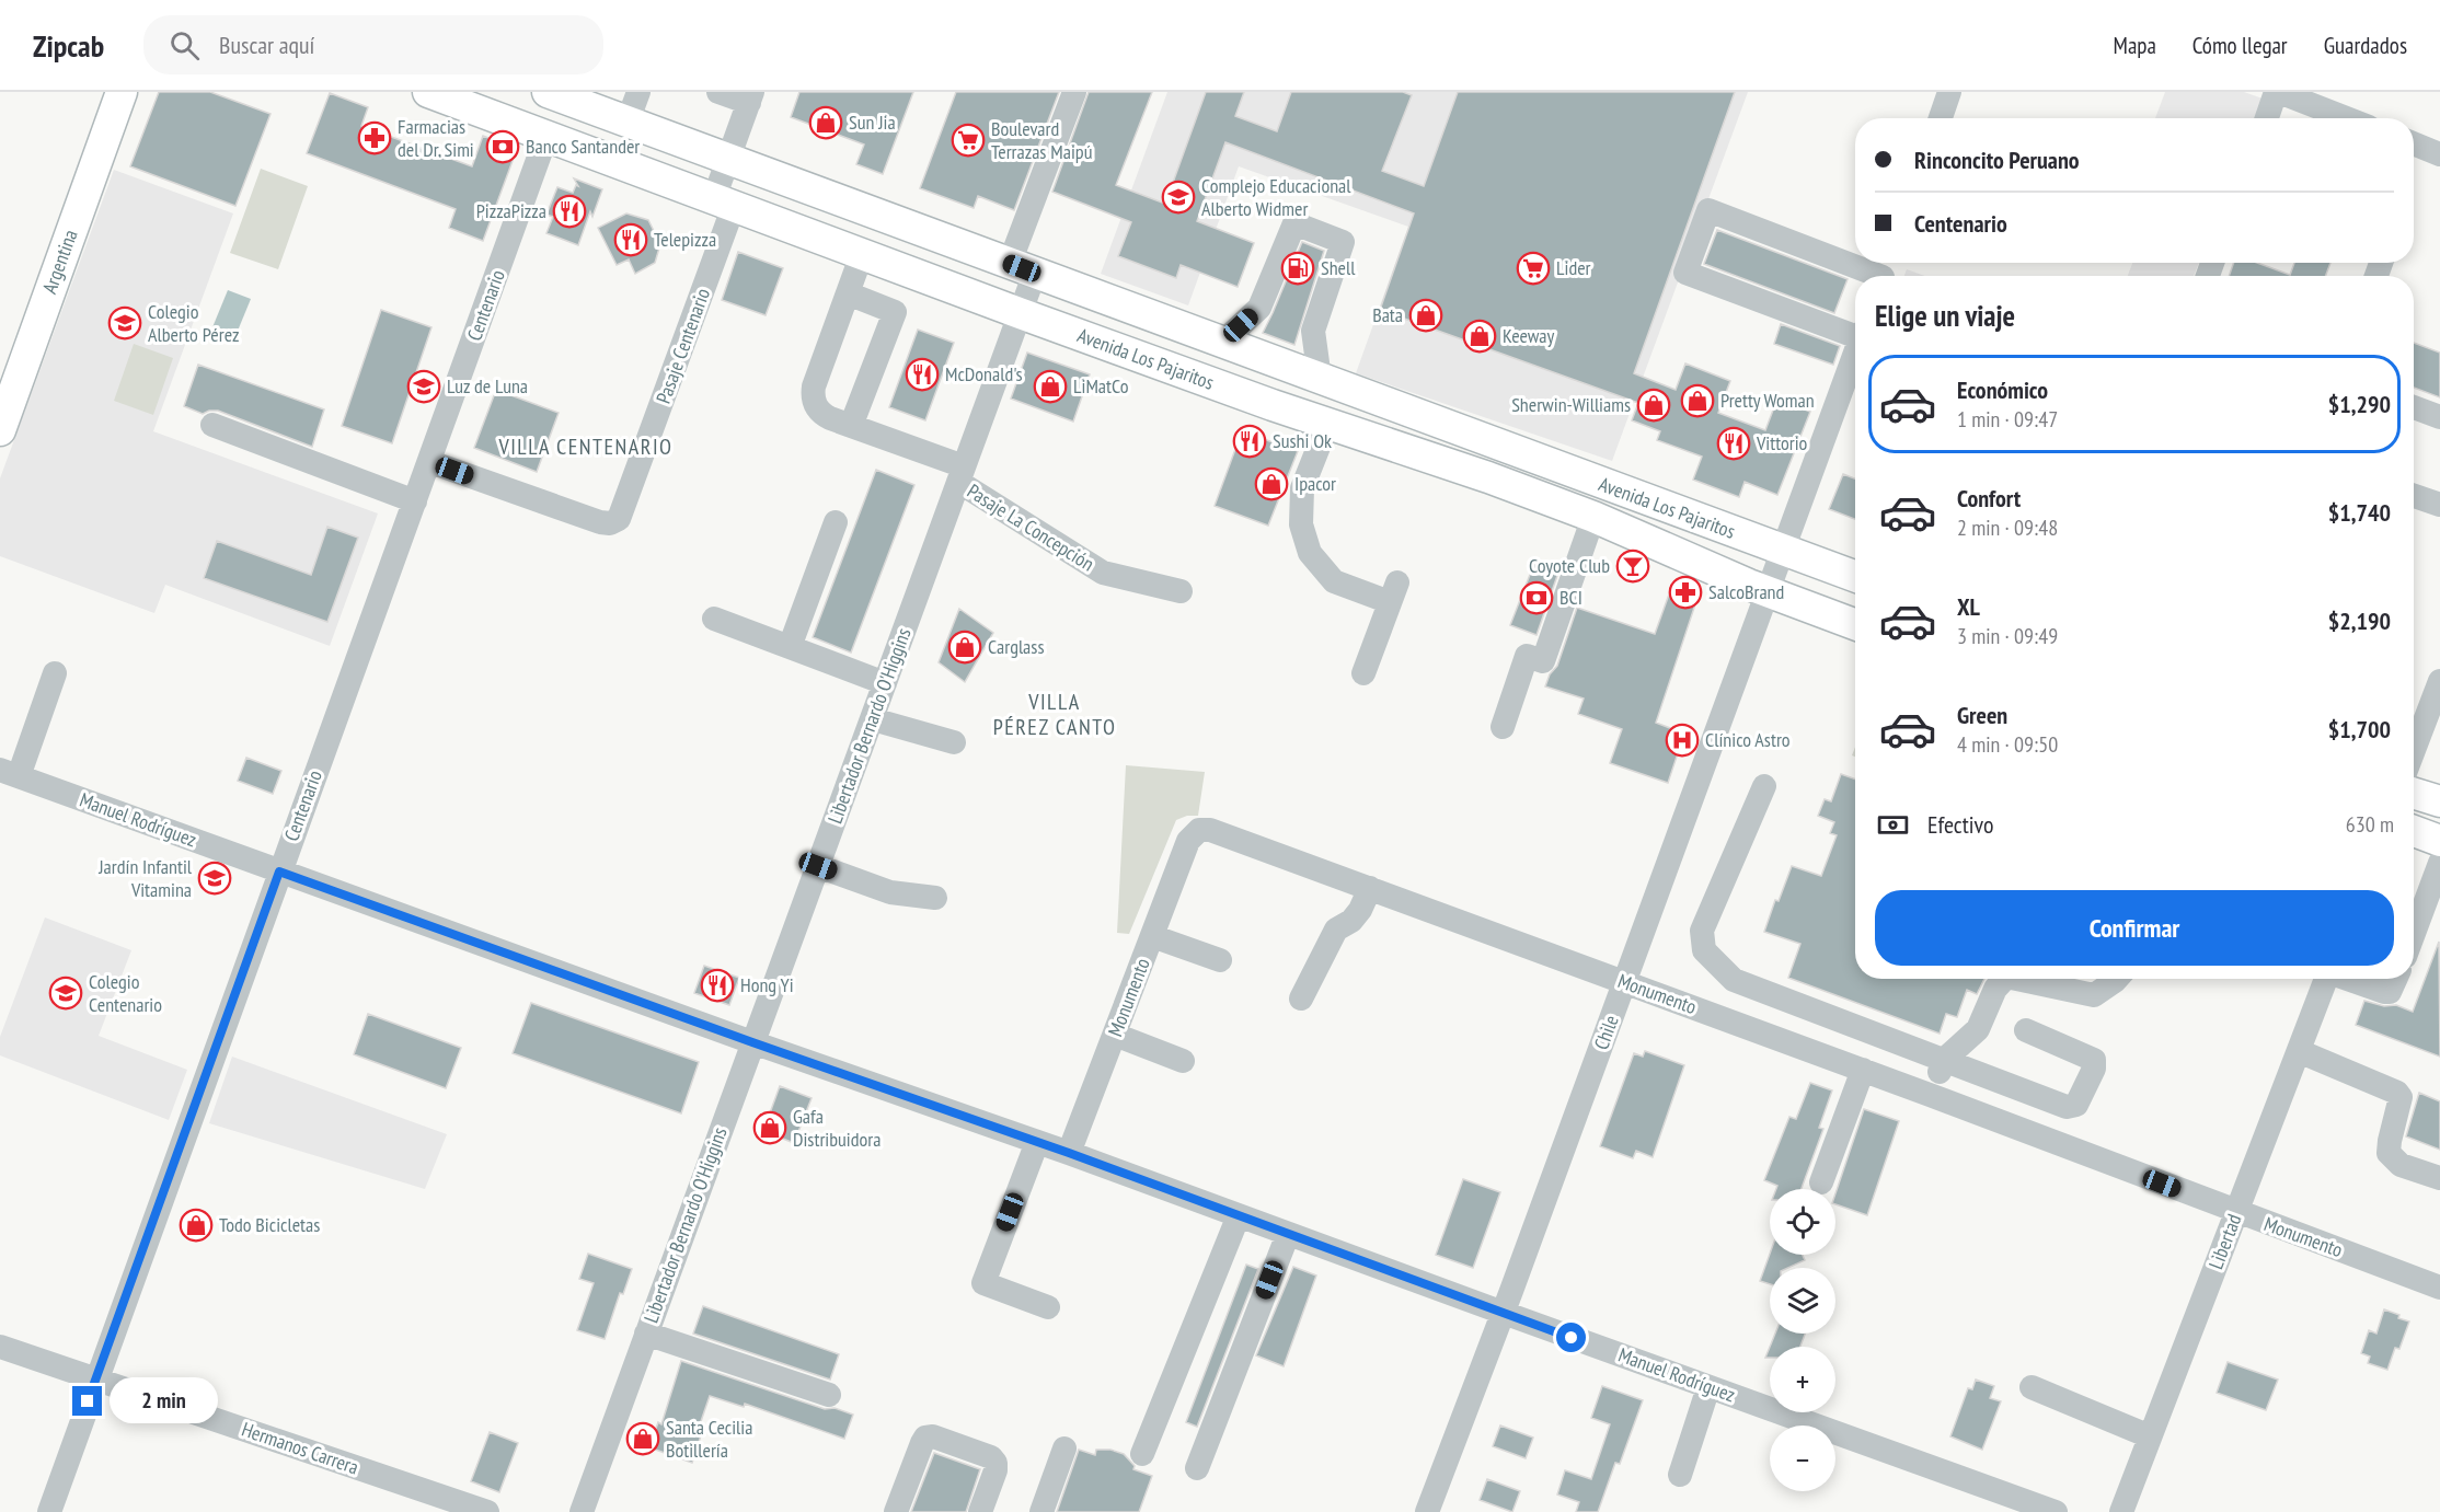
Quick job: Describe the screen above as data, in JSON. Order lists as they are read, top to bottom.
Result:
{
  "streets": {
    "main road": ["Argentina", "Avenida Los Pajaritos"],
    "street": [
      "Centenario",
      "Pasaje Centenario",
      "Pasaje La Concepción",
      "Libertador Bernardo O'Higgins",
      "Manuel Rodríguez",
      "Monumento",
      "Chile",
      "Libertad",
      "Hermanos Carrera"
    ]
  },
  "crossings": [
    ["Centenario", "Pasaje Centenario"],
    ["Centenario", "Avenida Los Pajaritos"],
    ["Centenario", "Manuel Rodríguez"],
    ["Centenario", "Hermanos Carrera"],
    ["Pasaje Centenario", "Avenida Los Pajaritos"],
    ["Avenida Los Pajaritos", "Pasaje La Concepción"],
    ["Avenida Los Pajaritos", "Libertador Bernardo O'Higgins"],
    ["Avenida Los Pajaritos", "Chile"],
    ["Pasaje La Concepción", "Libertador Bernardo O'Higgins"],
    ["Libertador Bernardo O'Higgins", "Manuel Rodríguez"],
    ["Manuel Rodríguez", "Monumento"],
    ["Manuel Rodríguez", "Chile"],
    ["Monumento", "Chile"],
    ["Monumento", "Libertad"]
  ],
  "districts": ["VILLA CENTENARIO", "VILLA PÉREZ CANTO"],
  "places": {
    "shop": [
      "Sun Jia",
      "Bata",
      "Keeway",
      "LiMatCo",
      "Pretty Woman",
      "Sherwin-Williams",
      "Ipacor",
      "Carglass",
      "Gafa Distribuidora",
      "Todo Bicicletas",
      "Santa Cecilia Botillería"
    ],
    "pharmacy": ["Farmacias del Dr. Simi", "SalcoBrand"],
    "supermarket": ["Boulevard Terrazas Maipú", "Lider"],
    "bank": ["Banco Santander", "BCI"],
    "school or university": [
      "Complejo Educacional Alberto Widmer",
      "Colegio Alberto Pérez",
      "Luz de Luna",
      "Jardín Infantil Vitamina",
      "Colegio Centenario"
    ],
    "restaurant": [
      "PizzaPizza",
      "Telepizza",
      "McDonald's",
      "Sushi Ok",
      "Vittorio",
      "Hong Yi"
    ],
    "fuel station": ["Shell"],
    "bar": ["Coyote Club"],
    "hospital": ["Clínico Astro"]
  },
  "page": {
    "header": "Zipcab",
    "search": "Buscar aquí",
    "nav": ["Mapa", "Cómo llegar", "Guardados"],
    "banner": ["Rinconcito Peruano", "Centenario"],
    "heading": "Elige un viaje",
    "list": [
      {
        "name": "Económico",
        "note": "1 min · 09:47",
        "value": "$1,290"
      },
      {
        "name": "Confort",
        "note": "2 min · 09:48",
        "value": "$1,740"
      },
      {
        "name": "XL",
        "note": "3 min · 09:49",
        "value": "$2,190"
      },
      {
        "name": "Green",
        "note": "4 min · 09:50",
        "value": "$1,700"
      }
    ],
    "pay": ["Efectivo", "630 m"],
    "buttons": "Confirmar",
    "map_buttons": ["+", "−"],
    "bubble": "2 min"
  }
}
